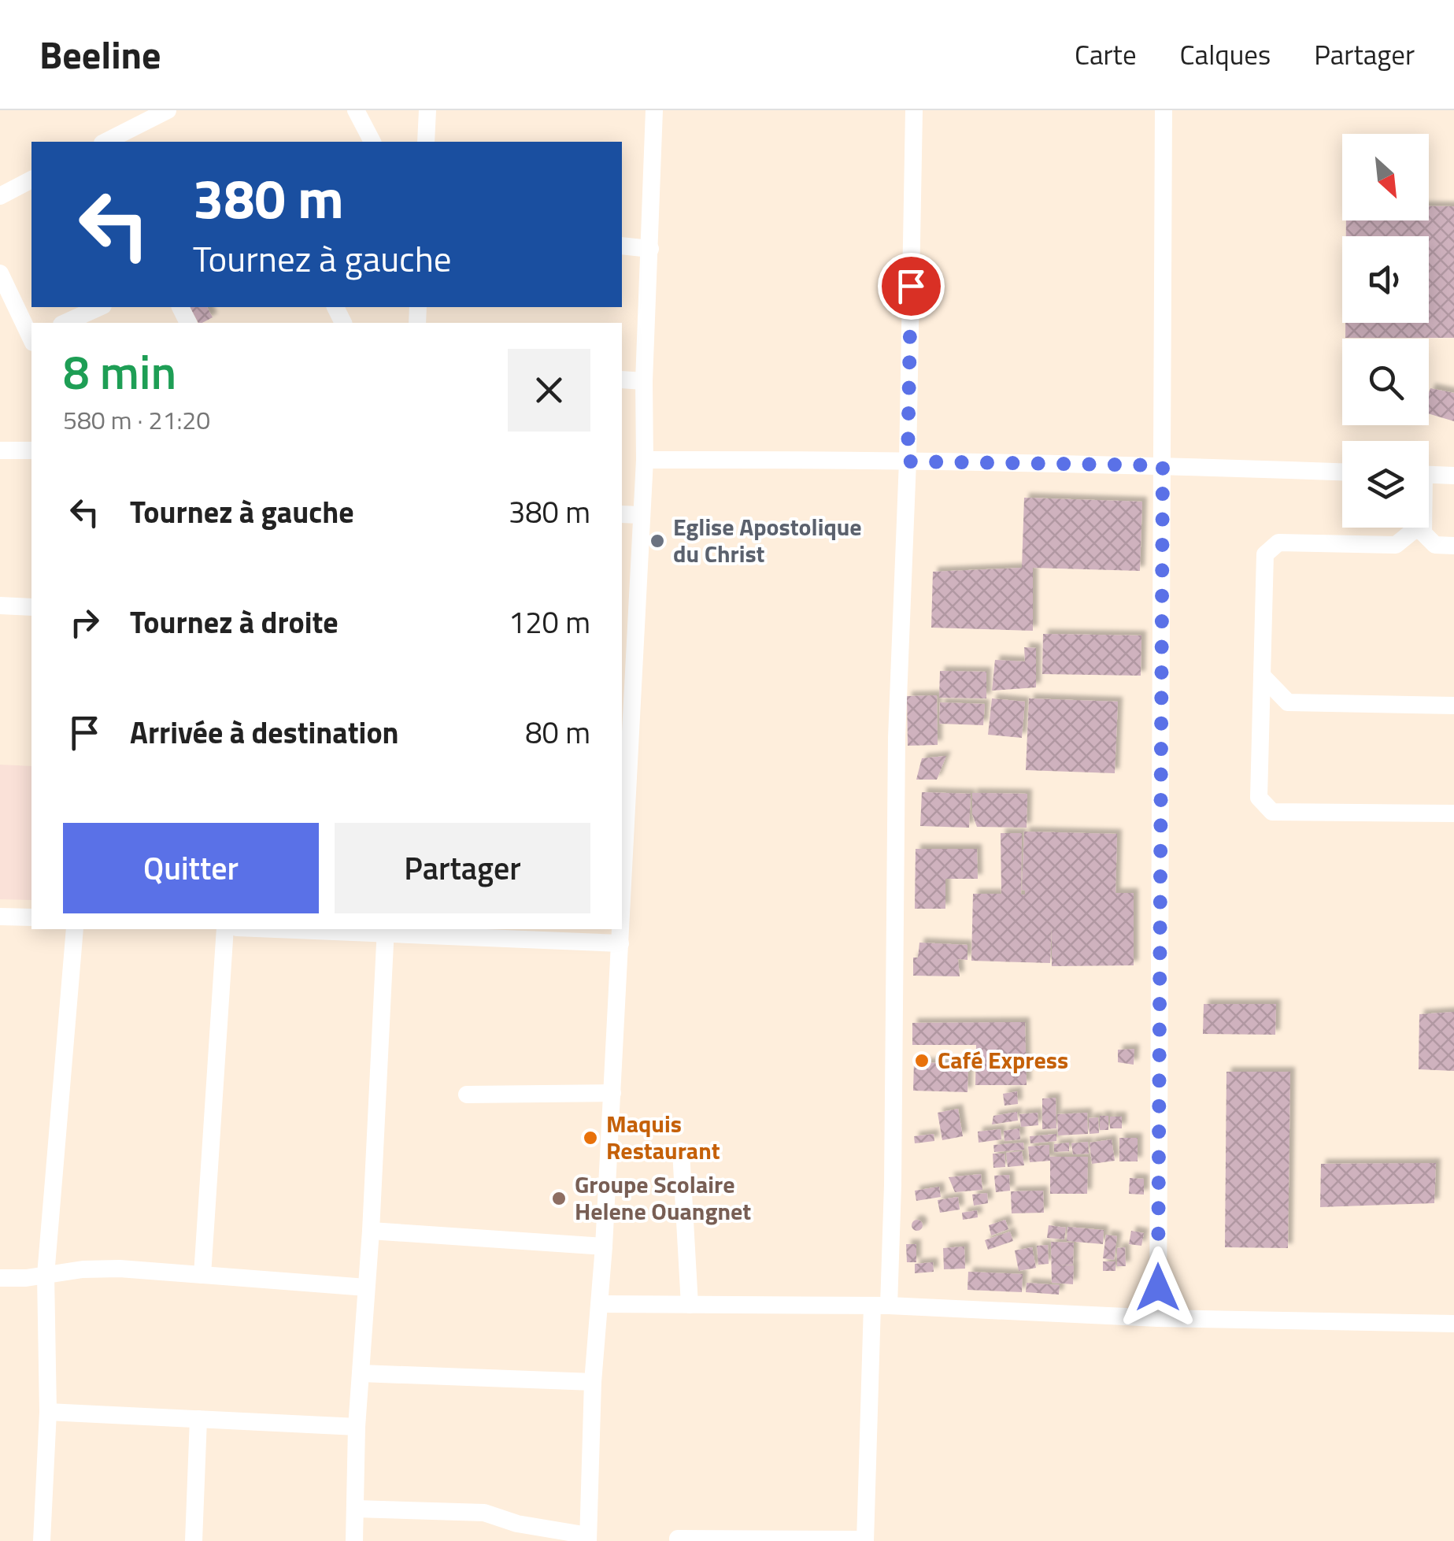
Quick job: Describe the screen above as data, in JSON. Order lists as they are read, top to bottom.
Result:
{
  "places": [
    "Eglise Apostolique du Christ",
    "Café Express",
    "Maquis Restaurant",
    "Groupe Scolaire Helene Ouangnet"
  ],
  "north": "bottom right",
  "page": {
    "header": "Beeline",
    "nav": ["Carte", "Calques", "Partager"],
    "turn": ["380 m", "Tournez à gauche"],
    "heading": ["8 min", "580 m · 21:20"],
    "list": [
      {
        "name": "Tournez à gauche",
        "value": "380 m"
      },
      {
        "name": "Tournez à droite",
        "value": "120 m"
      },
      {
        "name": "Arrivée à destination",
        "value": "80 m"
      }
    ],
    "buttons": ["Quitter", "Partager"]
  }
}
